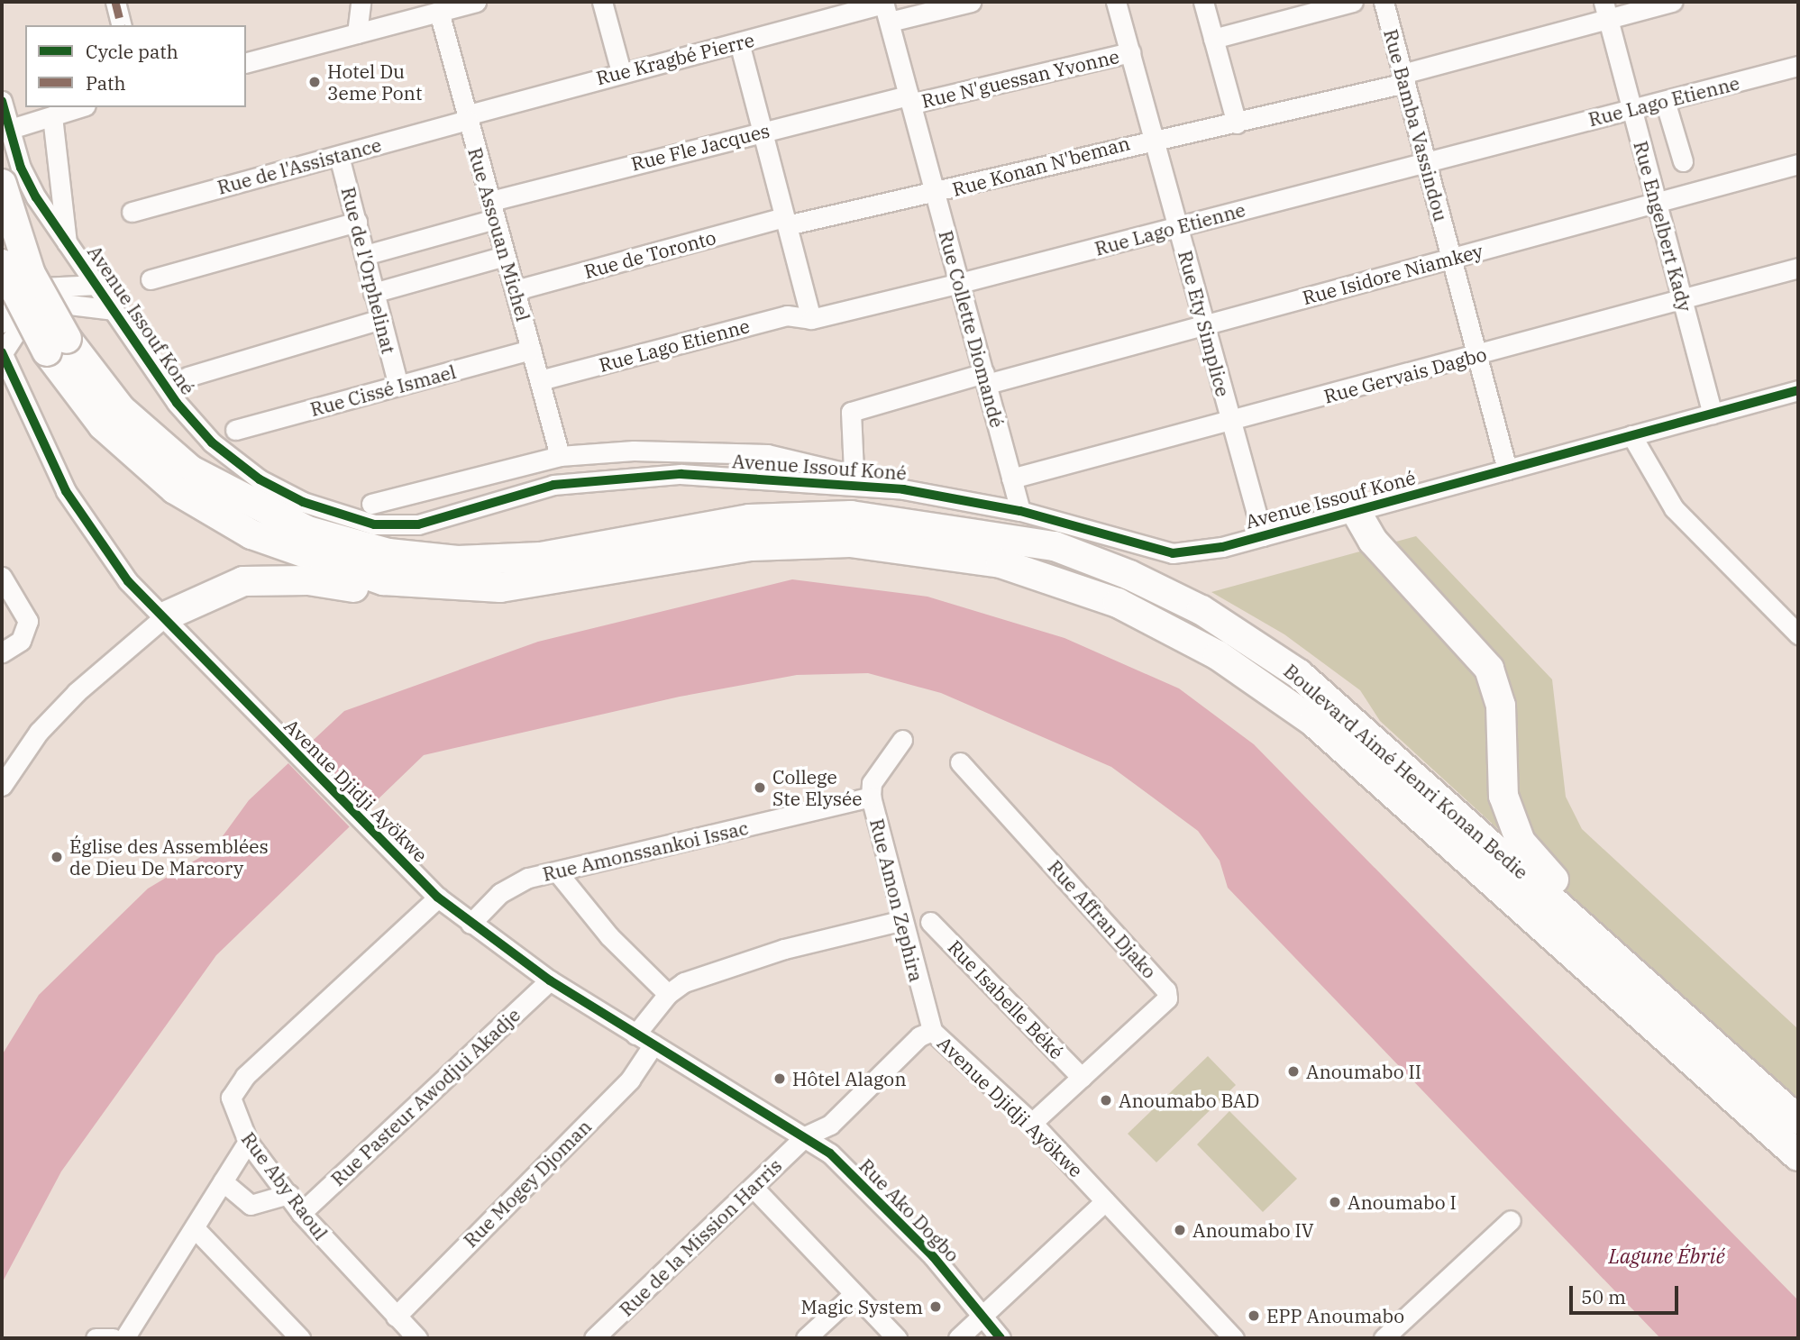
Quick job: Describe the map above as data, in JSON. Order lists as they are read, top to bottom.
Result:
{
  "streets": {
    "highway": ["Boulevard Aimé Henri Konan Bedie"],
    "street": [
      "Rue Kragbé Pierre",
      "Rue N'guessan Yvonne",
      "Rue Lago Etienne",
      "Rue Bamba Vassindou",
      "Rue Fle Jacques",
      "Rue de l'Assistance",
      "Rue Konan N'beman",
      "Rue Engelbert Kady",
      "Rue Assouan Michel",
      "Rue de Toronto",
      "Rue de l'Orphelinat",
      "Rue Isidore Niamkey",
      "Avenue Issouf Koné",
      "Rue Ety Simplice",
      "Rue Collette Diomandé",
      "Rue Gervais Dagbo",
      "Rue Cissé Ismael",
      "Avenue Djidji Ayökwe",
      "Rue Amonssankoi Issac",
      "Rue Amon Zephira",
      "Rue Affran Djako",
      "Rue Isabelle Béké",
      "Rue Pasteur Awodjui Akadje",
      "Rue Mogey Djoman",
      "Rue Aby Raoul",
      "Rue Ako Dogbo",
      "Rue de la Mission Harris"
    ]
  },
  "crossings": [
    ["Rue Kragbé Pierre", "Rue de l'Assistance"],
    ["Rue Kragbé Pierre", "Rue Assouan Michel"],
    ["Rue Kragbé Pierre", "Rue Collette Diomandé"],
    ["Rue N'guessan Yvonne", "Rue Fle Jacques"],
    ["Rue N'guessan Yvonne", "Rue Ety Simplice"],
    ["Rue N'guessan Yvonne", "Rue Collette Diomandé"],
    ["Rue Lago Etienne", "Rue Bamba Vassindou"],
    ["Rue Lago Etienne", "Rue Engelbert Kady"],
    ["Rue Lago Etienne", "Rue Assouan Michel"],
    ["Rue Lago Etienne", "Rue Ety Simplice"],
    ["Rue Lago Etienne", "Rue Collette Diomandé"],
    ["Rue Bamba Vassindou", "Rue Konan N'beman"],
    ["Rue Bamba Vassindou", "Rue Isidore Niamkey"],
    ["Rue Bamba Vassindou", "Avenue Issouf Koné"],
    ["Rue Bamba Vassindou", "Rue Gervais Dagbo"],
    ["Rue Fle Jacques", "Rue Assouan Michel"],
    ["Rue Fle Jacques", "Rue de l'Orphelinat"],
    ["Rue Fle Jacques", "Rue Collette Diomandé"],
    ["Rue de l'Assistance", "Rue Assouan Michel"],
    ["Rue de l'Assistance", "Rue de l'Orphelinat"],
    ["Rue Konan N'beman", "Rue Engelbert Kady"],
    ["Rue Konan N'beman", "Rue de Toronto"],
    ["Rue Konan N'beman", "Rue Ety Simplice"],
    ["Rue Konan N'beman", "Rue Collette Diomandé"],
    ["Rue Engelbert Kady", "Rue Isidore Niamkey"],
    ["Rue Engelbert Kady", "Avenue Issouf Koné"],
    ["Rue Engelbert Kady", "Rue Gervais Dagbo"],
    ["Rue Assouan Michel", "Rue de Toronto"],
    ["Rue Assouan Michel", "Rue Cissé Ismael"],
    ["Rue de l'Orphelinat", "Rue Cissé Ismael"],
    ["Rue Isidore Niamkey", "Rue Ety Simplice"],
    ["Rue Isidore Niamkey", "Rue Collette Diomandé"],
    ["Avenue Issouf Koné", "Rue Ety Simplice"],
    ["Avenue Issouf Koné", "Rue Collette Diomandé"],
    ["Rue Ety Simplice", "Rue Gervais Dagbo"],
    ["Rue Collette Diomandé", "Rue Gervais Dagbo"],
    ["Avenue Djidji Ayökwe", "Rue Amonssankoi Issac"],
    ["Avenue Djidji Ayökwe", "Rue Amon Zephira"],
    ["Avenue Djidji Ayökwe", "Rue Affran Djako"],
    ["Avenue Djidji Ayökwe", "Rue Pasteur Awodjui Akadje"],
    ["Avenue Djidji Ayökwe", "Rue Mogey Djoman"],
    ["Avenue Djidji Ayökwe", "Rue Aby Raoul"],
    ["Avenue Djidji Ayökwe", "Rue Ako Dogbo"],
    ["Avenue Djidji Ayökwe", "Rue de la Mission Harris"],
    ["Rue Amonssankoi Issac", "Rue Amon Zephira"],
    ["Rue Affran Djako", "Rue Isabelle Béké"],
    ["Rue Pasteur Awodjui Akadje", "Rue Aby Raoul"],
    ["Rue Mogey Djoman", "Rue Aby Raoul"],
    ["Rue Ako Dogbo", "Rue de la Mission Harris"]
  ],
  "water": ["Lagune Ébrié"],
  "places": [
    "Hotel Du 3eme Pont",
    "College Ste Elysée",
    "Église des Assemblées de Dieu De Marcory",
    "Anoumabo II",
    "Hôtel Alagon",
    "Anoumabo BAD",
    "Anoumabo I",
    "Anoumabo IV",
    "Magic System",
    "EPP Anoumabo"
  ],
  "legend": ["Cycle path", "Path"],
  "scale_bar": "50 m"
}
